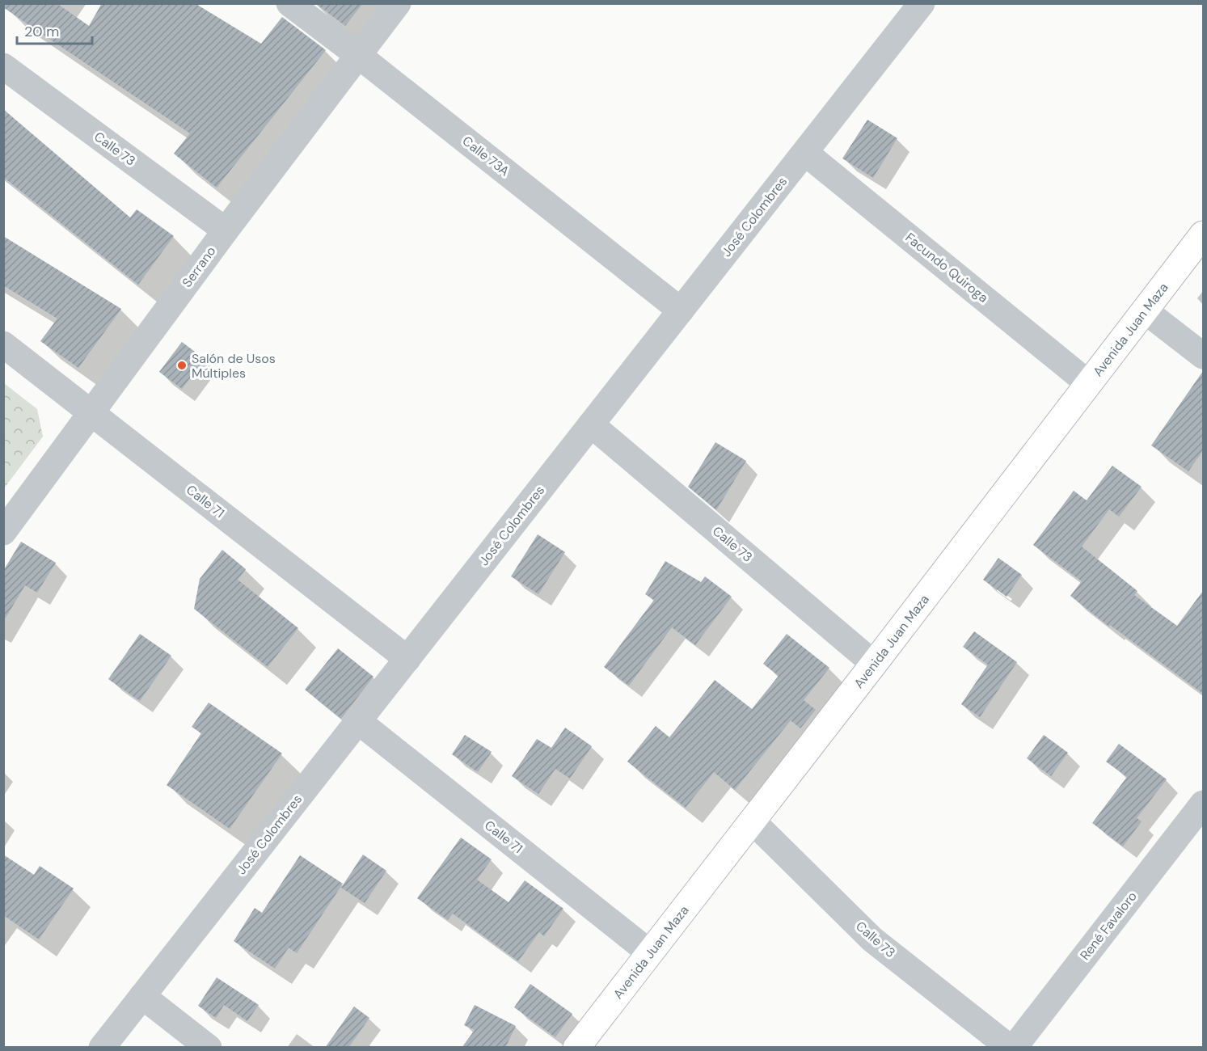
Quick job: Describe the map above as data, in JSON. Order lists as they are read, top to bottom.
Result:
{
  "streets": {
    "main road": ["Avenida Juan Maza"],
    "street": [
      "Calle 73",
      "Calle 73A",
      "José Colombres",
      "Serrano",
      "Facundo Quiroga",
      "Calle 71",
      "René Favaloro"
    ]
  },
  "crossings": [
    ["Calle 73", "José Colombres"],
    ["Calle 73", "Serrano"],
    ["Calle 73", "Avenida Juan Maza"],
    ["Calle 73A", "José Colombres"],
    ["Calle 73A", "Serrano"],
    ["José Colombres", "Facundo Quiroga"],
    ["José Colombres", "Calle 71"],
    ["Serrano", "Calle 71"],
    ["Facundo Quiroga", "Avenida Juan Maza"],
    ["Avenida Juan Maza", "Calle 71"]
  ],
  "places": ["Salón de Usos Múltiples"],
  "scale_bar": "20 m"
}
